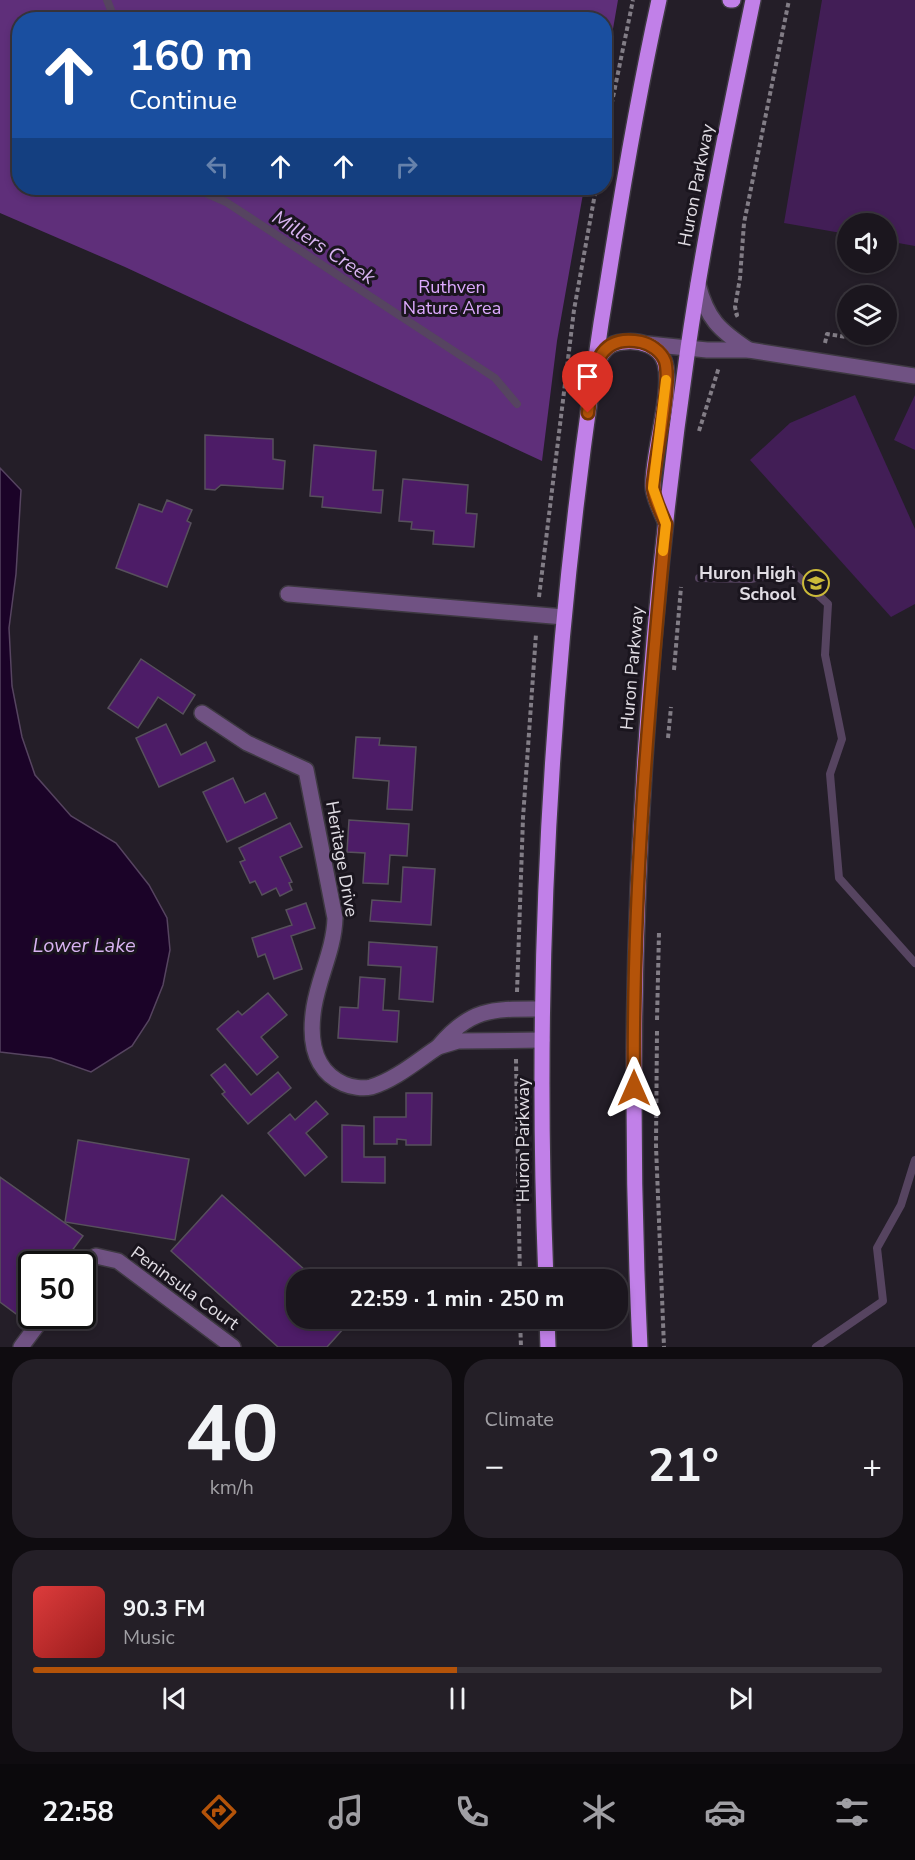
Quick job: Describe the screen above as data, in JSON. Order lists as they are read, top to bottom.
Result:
{
  "streets": {
    "main road": ["Huron Parkway"],
    "street": ["Heritage Drive", "Peninsula Court"]
  },
  "crossings": [
    ["Huron Parkway", "Heritage Drive"]
  ],
  "water": ["Millers Creek", "Lower Lake"],
  "parks": ["Ruthven Nature Area"],
  "places": {
    "school or university": ["Huron High School"]
  },
  "page": {
    "turn": ["160 m", "Continue"],
    "limit": "50",
    "trip": "22:59 · 1 min · 250 m",
    "tile": [
      ["40", "km/h"],
      "Climate"
    ],
    "heat": ["−", "21°", "+"],
    "song": ["90.3 FM", "Music"],
    "tabs": "22:58"
  }
}
